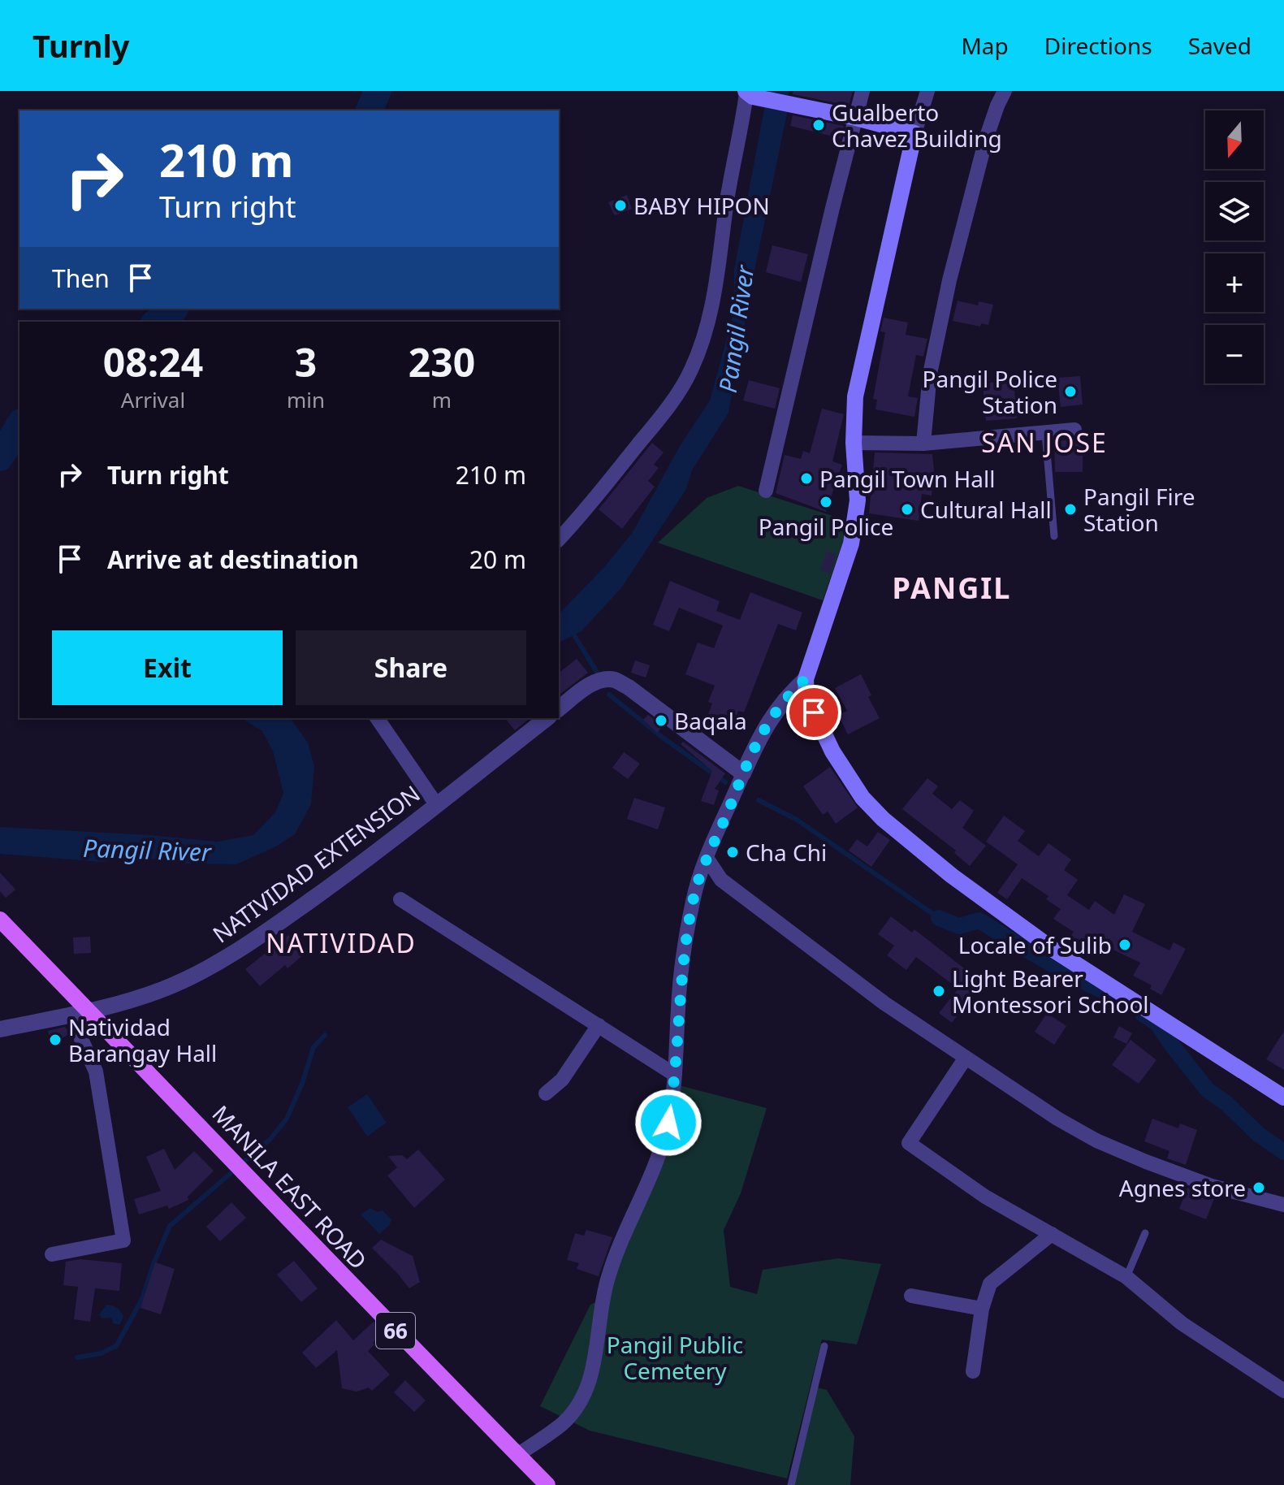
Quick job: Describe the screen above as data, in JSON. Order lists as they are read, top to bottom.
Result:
{
  "streets": {
    "main road": ["MANILA EAST ROAD", "66"],
    "street": ["NATIVIDAD EXTENSION"]
  },
  "crossings": [
    ["NATIVIDAD EXTENSION", "MANILA EAST ROAD"]
  ],
  "districts": ["SAN JOSE", "PANGIL", "NATIVIDAD"],
  "water": ["Pangil River"],
  "parks": ["Pangil Public Cemetery"],
  "places": [
    "Gualberto Chavez Building",
    "BABY HIPON",
    "Pangil Police Station",
    "Pangil Town Hall",
    "Pangil Police",
    "Cultural Hall",
    "Pangil Fire Station",
    "Baqala",
    "Cha Chi",
    "Locale of Sulib",
    "Light Bearer Montessori School",
    "Natividad Barangay Hall",
    "Agnes store"
  ],
  "north": "bottom",
  "page": {
    "header": "Turnly",
    "nav": ["Map", "Directions", "Saved"],
    "map_buttons": ["+", "−"],
    "turn": ["210 m", "Turn right"],
    "then": "Then",
    "eta": [
      "08:24",
      "Arrival",
      "3",
      "min",
      "230",
      "m"
    ],
    "list": [
      {
        "name": "Turn right",
        "value": "210 m"
      },
      {
        "name": "Arrive at destination",
        "value": "20 m"
      }
    ],
    "buttons": ["Exit", "Share"]
  }
}
